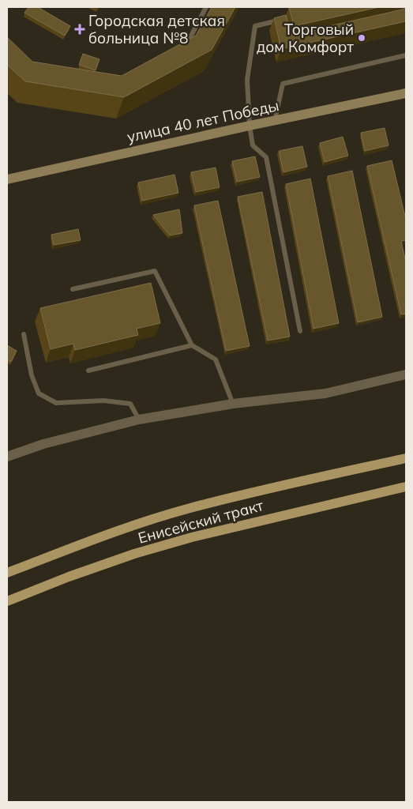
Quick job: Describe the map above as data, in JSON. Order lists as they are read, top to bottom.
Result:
{
  "streets": {
    "main road": ["Енисейский тракт"],
    "street": ["улица 40 лет Победы"]
  },
  "places": {
    "health": ["Городская детская больница №8"],
    "other": ["Торговый дом Комфорт"]
  }
}
